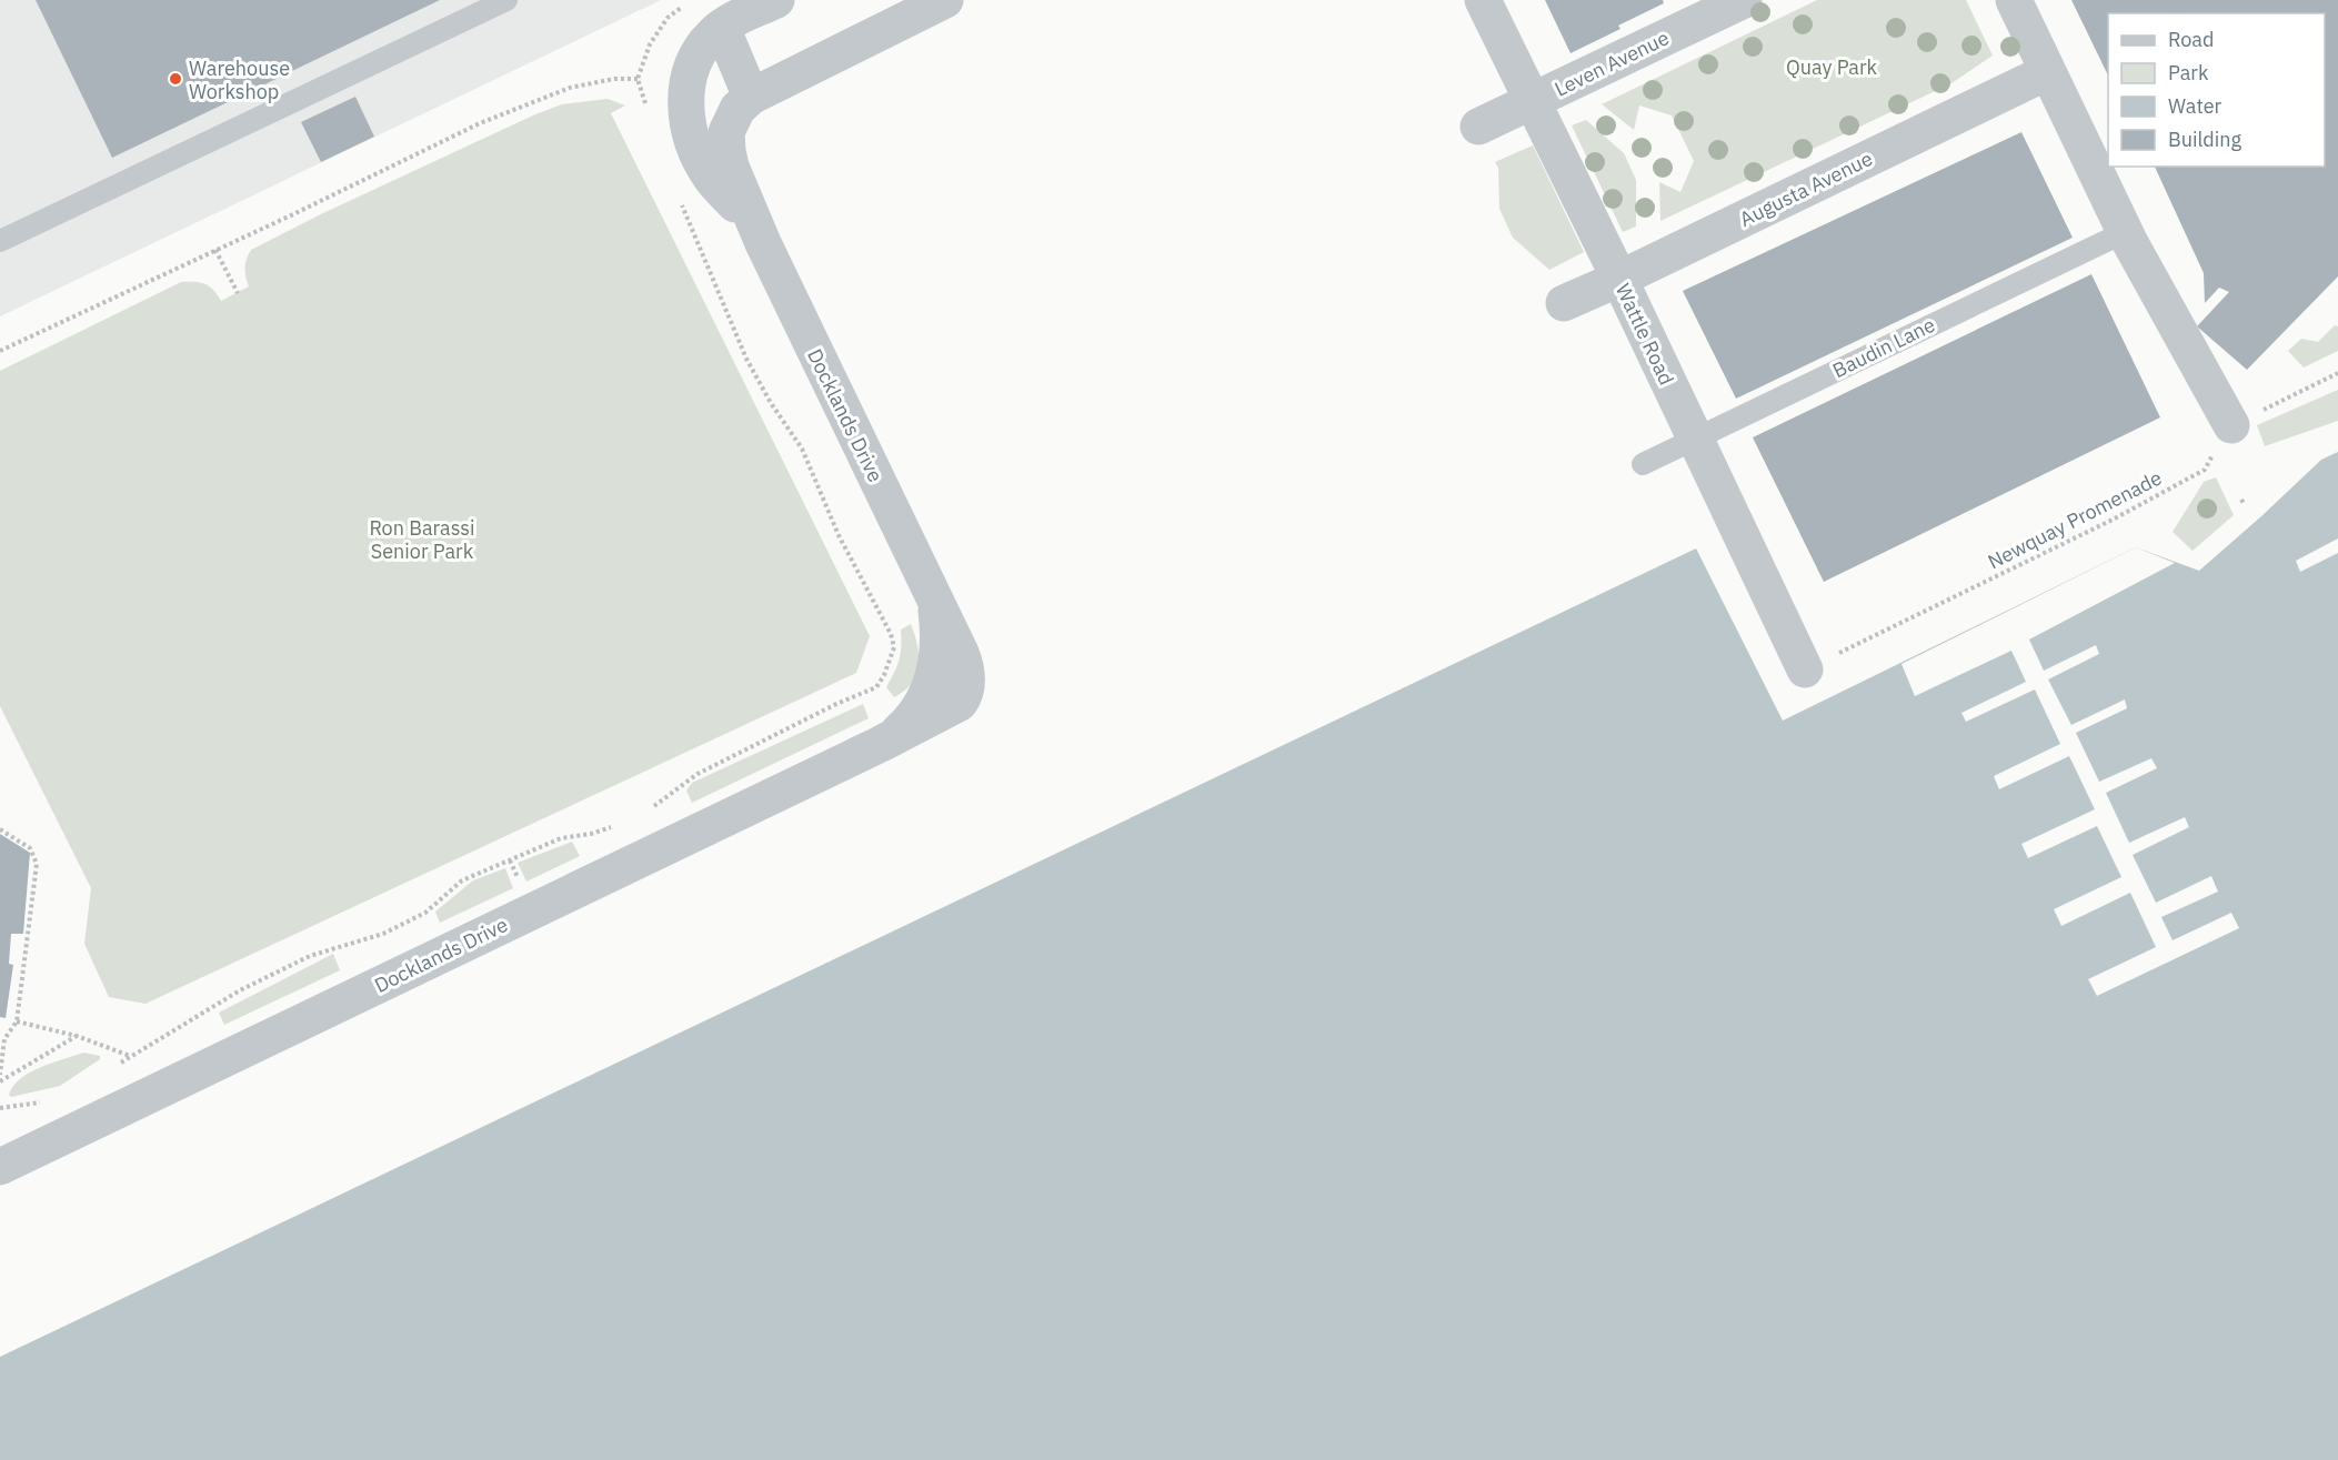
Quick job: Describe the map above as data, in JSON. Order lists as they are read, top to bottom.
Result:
{
  "streets": {
    "street": [
      "Leven Avenue",
      "Augusta Avenue",
      "Wattle Road",
      "Docklands Drive"
    ],
    "lane": ["Baudin Lane"],
    "path": ["Newquay Promenade"]
  },
  "crossings": [
    ["Leven Avenue", "Wattle Road"],
    ["Augusta Avenue", "Wattle Road"],
    ["Wattle Road", "Baudin Lane"],
    ["Wattle Road", "Newquay Promenade"]
  ],
  "parks": ["Quay Park", "Ron Barassi Senior Park"],
  "places": ["Warehouse Workshop"],
  "legend": [
    "Road",
    "Park",
    "Water",
    "Building"
  ]
}
